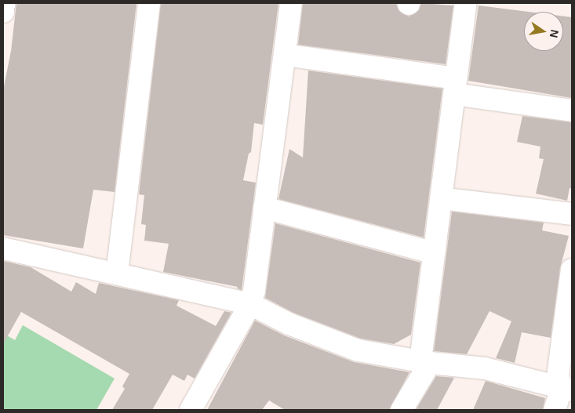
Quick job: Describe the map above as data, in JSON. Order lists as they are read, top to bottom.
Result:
{
  "north": "right"
}
